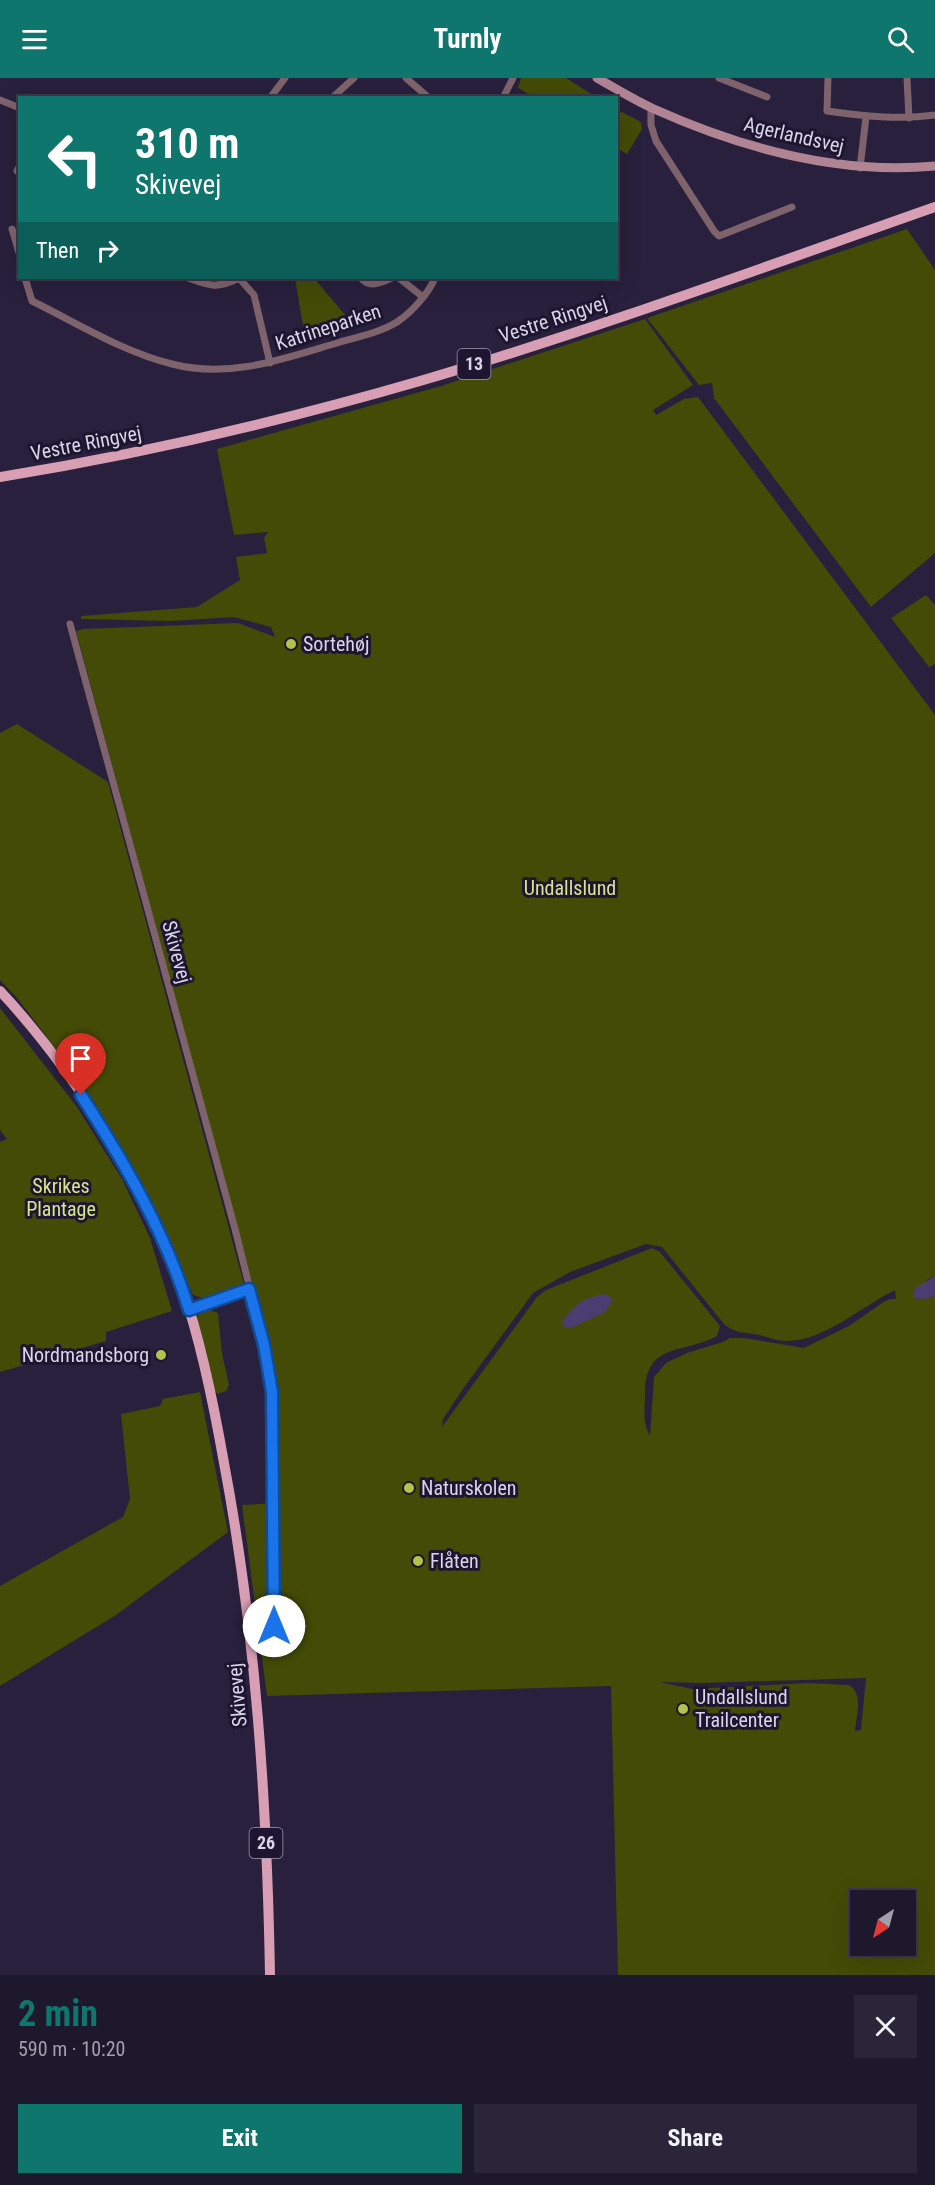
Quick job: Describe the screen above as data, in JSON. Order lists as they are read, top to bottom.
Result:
{
  "streets": {
    "main road": [
      "Vestre Ringvej",
      "13",
      "Skivevej",
      "26"
    ],
    "street": ["Agerlandsvej", "Katrineparken"]
  },
  "parks": ["Undallslund", "Skrikes Plantage"],
  "places": [
    "Sortehøj",
    "Nordmandsborg",
    "Naturskolen",
    "Flåten",
    "Undallslund Trailcenter"
  ],
  "north": "bottom left",
  "page": {
    "header": "Turnly",
    "turn": ["310 m", "Skivevej"],
    "then": "Then",
    "heading": ["2 min", "590 m · 10:20"],
    "buttons": ["Exit", "Share"]
  }
}
